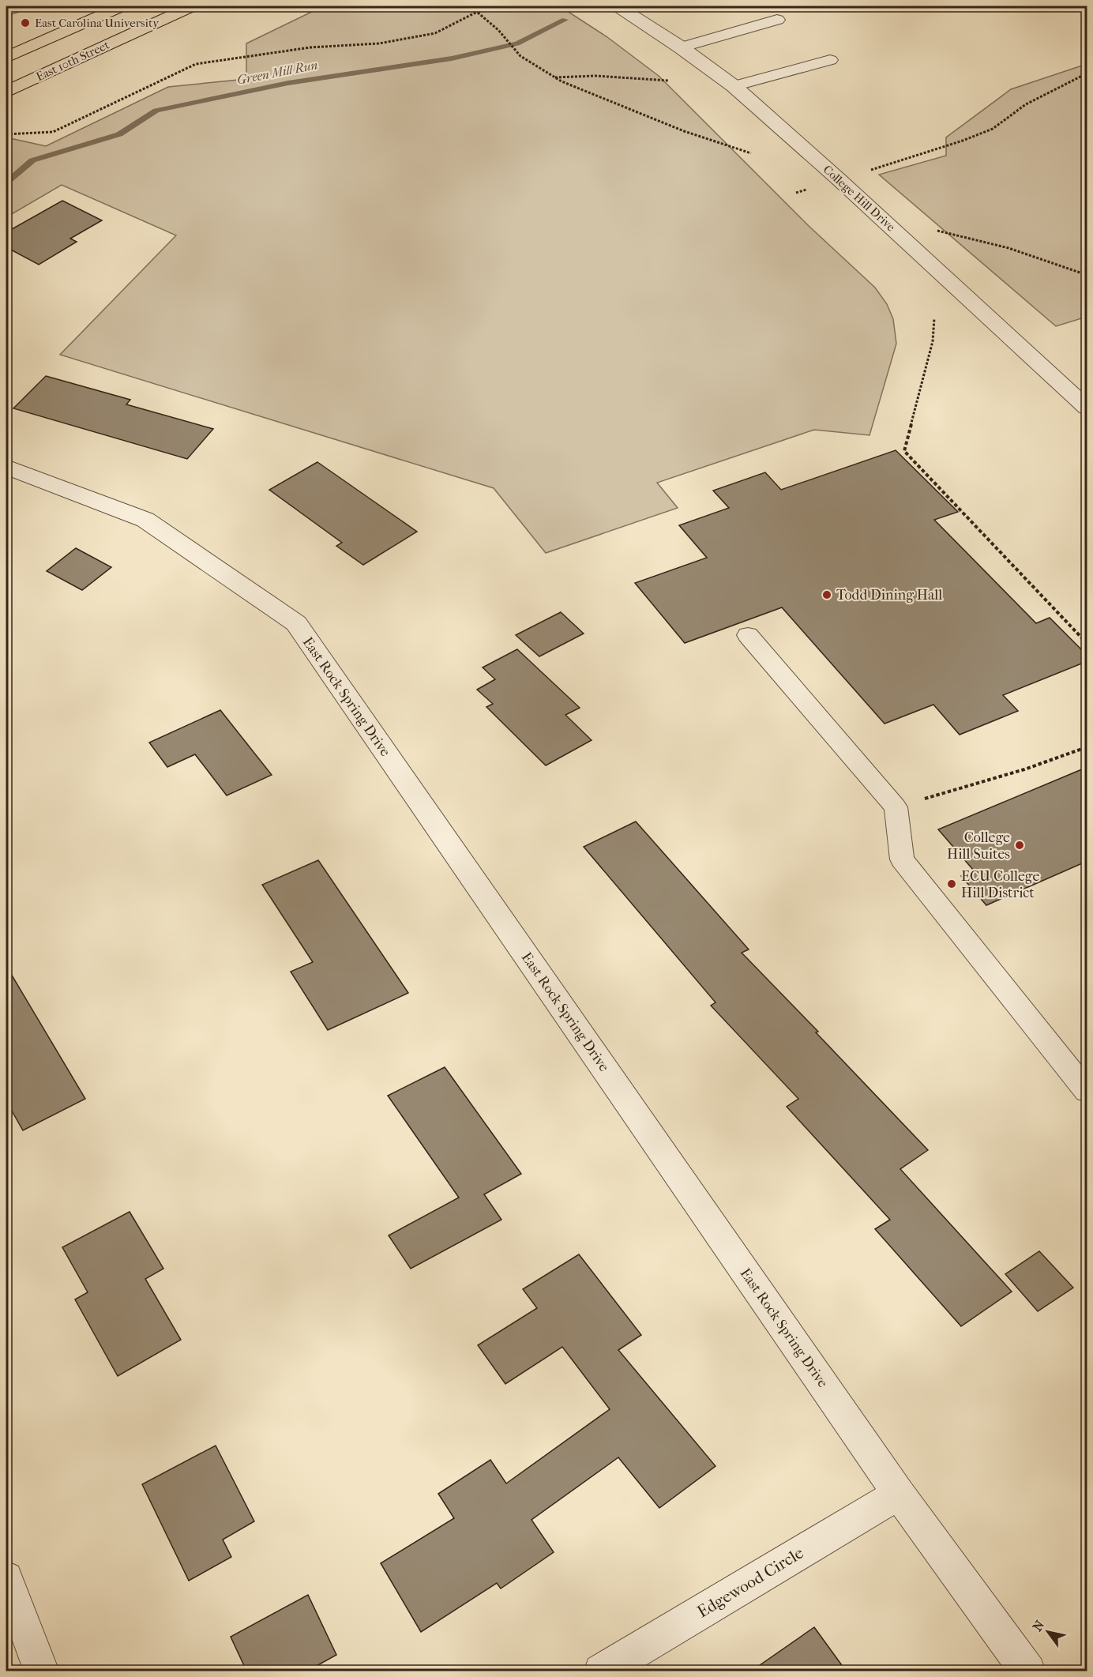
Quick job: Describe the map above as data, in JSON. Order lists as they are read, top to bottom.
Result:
{
  "streets": {
    "main road": ["East 10th Street"],
    "street": ["College Hill Drive", "East Rock Spring Drive", "Edgewood Circle"]
  },
  "crossings": [
    ["East Rock Spring Drive", "Edgewood Circle"]
  ],
  "water": ["Green Mill Run"],
  "places": [
    "East Carolina University",
    "Todd Dining Hall",
    "College Hill Suites",
    "ECU College Hill District"
  ],
  "north": "top left"
}
